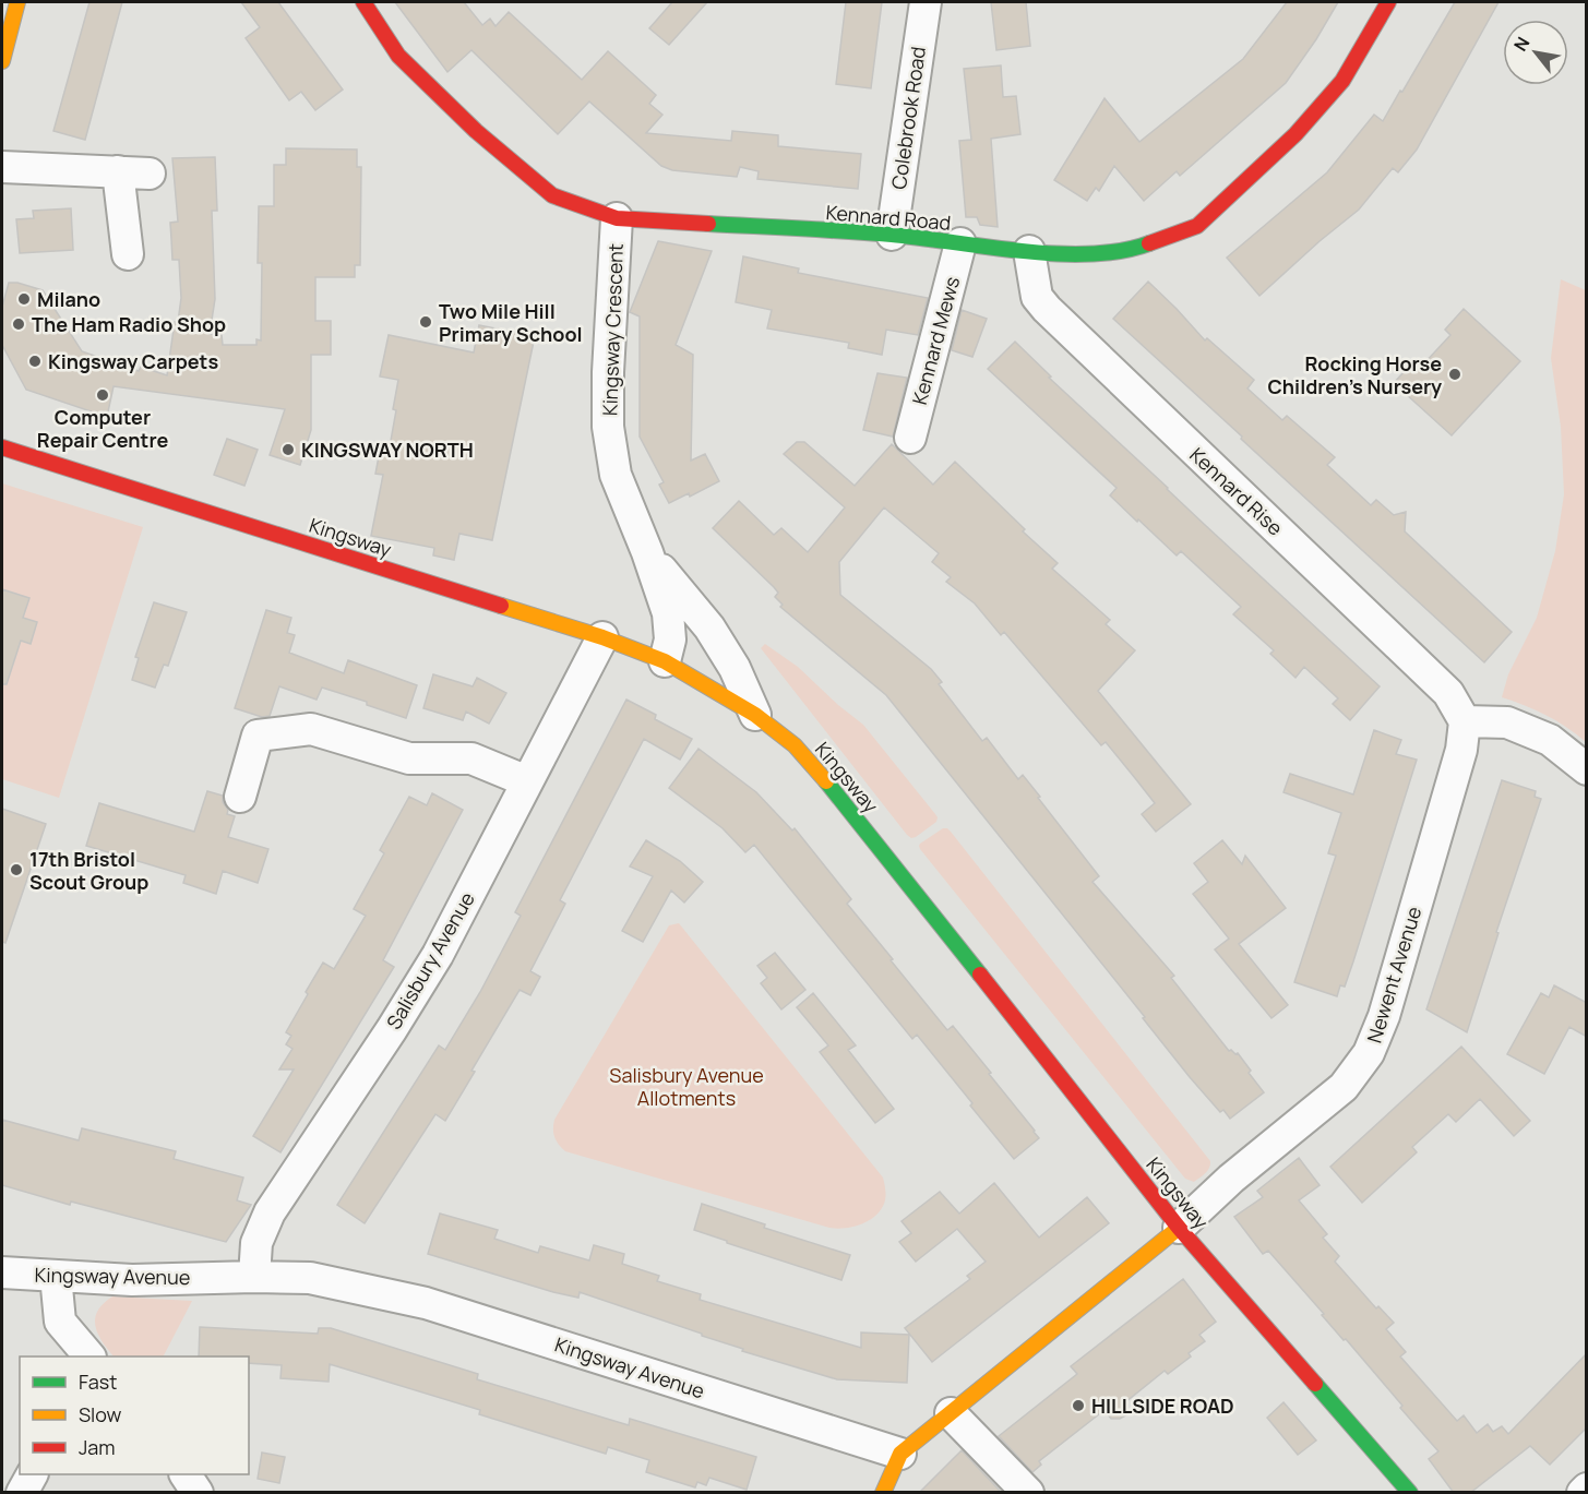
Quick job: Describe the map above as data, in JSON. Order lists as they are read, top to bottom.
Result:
{
  "streets": {
    "street": [
      "Colebrook Road",
      "Kennard Road",
      "Kingsway Crescent",
      "Kennard Mews",
      "Kennard Rise",
      "Kingsway",
      "Salisbury Avenue",
      "Newent Avenue",
      "Kingsway Avenue"
    ]
  },
  "crossings": [
    ["Colebrook Road", "Kennard Road"],
    ["Kennard Road", "Kingsway Crescent"],
    ["Kennard Road", "Kennard Mews"],
    ["Kennard Road", "Kennard Rise"],
    ["Kingsway Crescent", "Kingsway"],
    ["Kennard Rise", "Newent Avenue"],
    ["Kingsway", "Salisbury Avenue"],
    ["Kingsway", "Newent Avenue"],
    ["Salisbury Avenue", "Kingsway Avenue"]
  ],
  "parks": ["Salisbury Avenue Allotments"],
  "places": [
    "Milano",
    "Two Mile Hill Primary School",
    "The Ham Radio Shop",
    "Kingsway Carpets",
    "Rocking Horse Children's Nursery",
    "Computer Repair Centre",
    "KINGSWAY NORTH",
    "17th Bristol Scout Group",
    "HILLSIDE ROAD"
  ],
  "legend": ["Fast", "Slow", "Jam"],
  "north": "top left"
}
